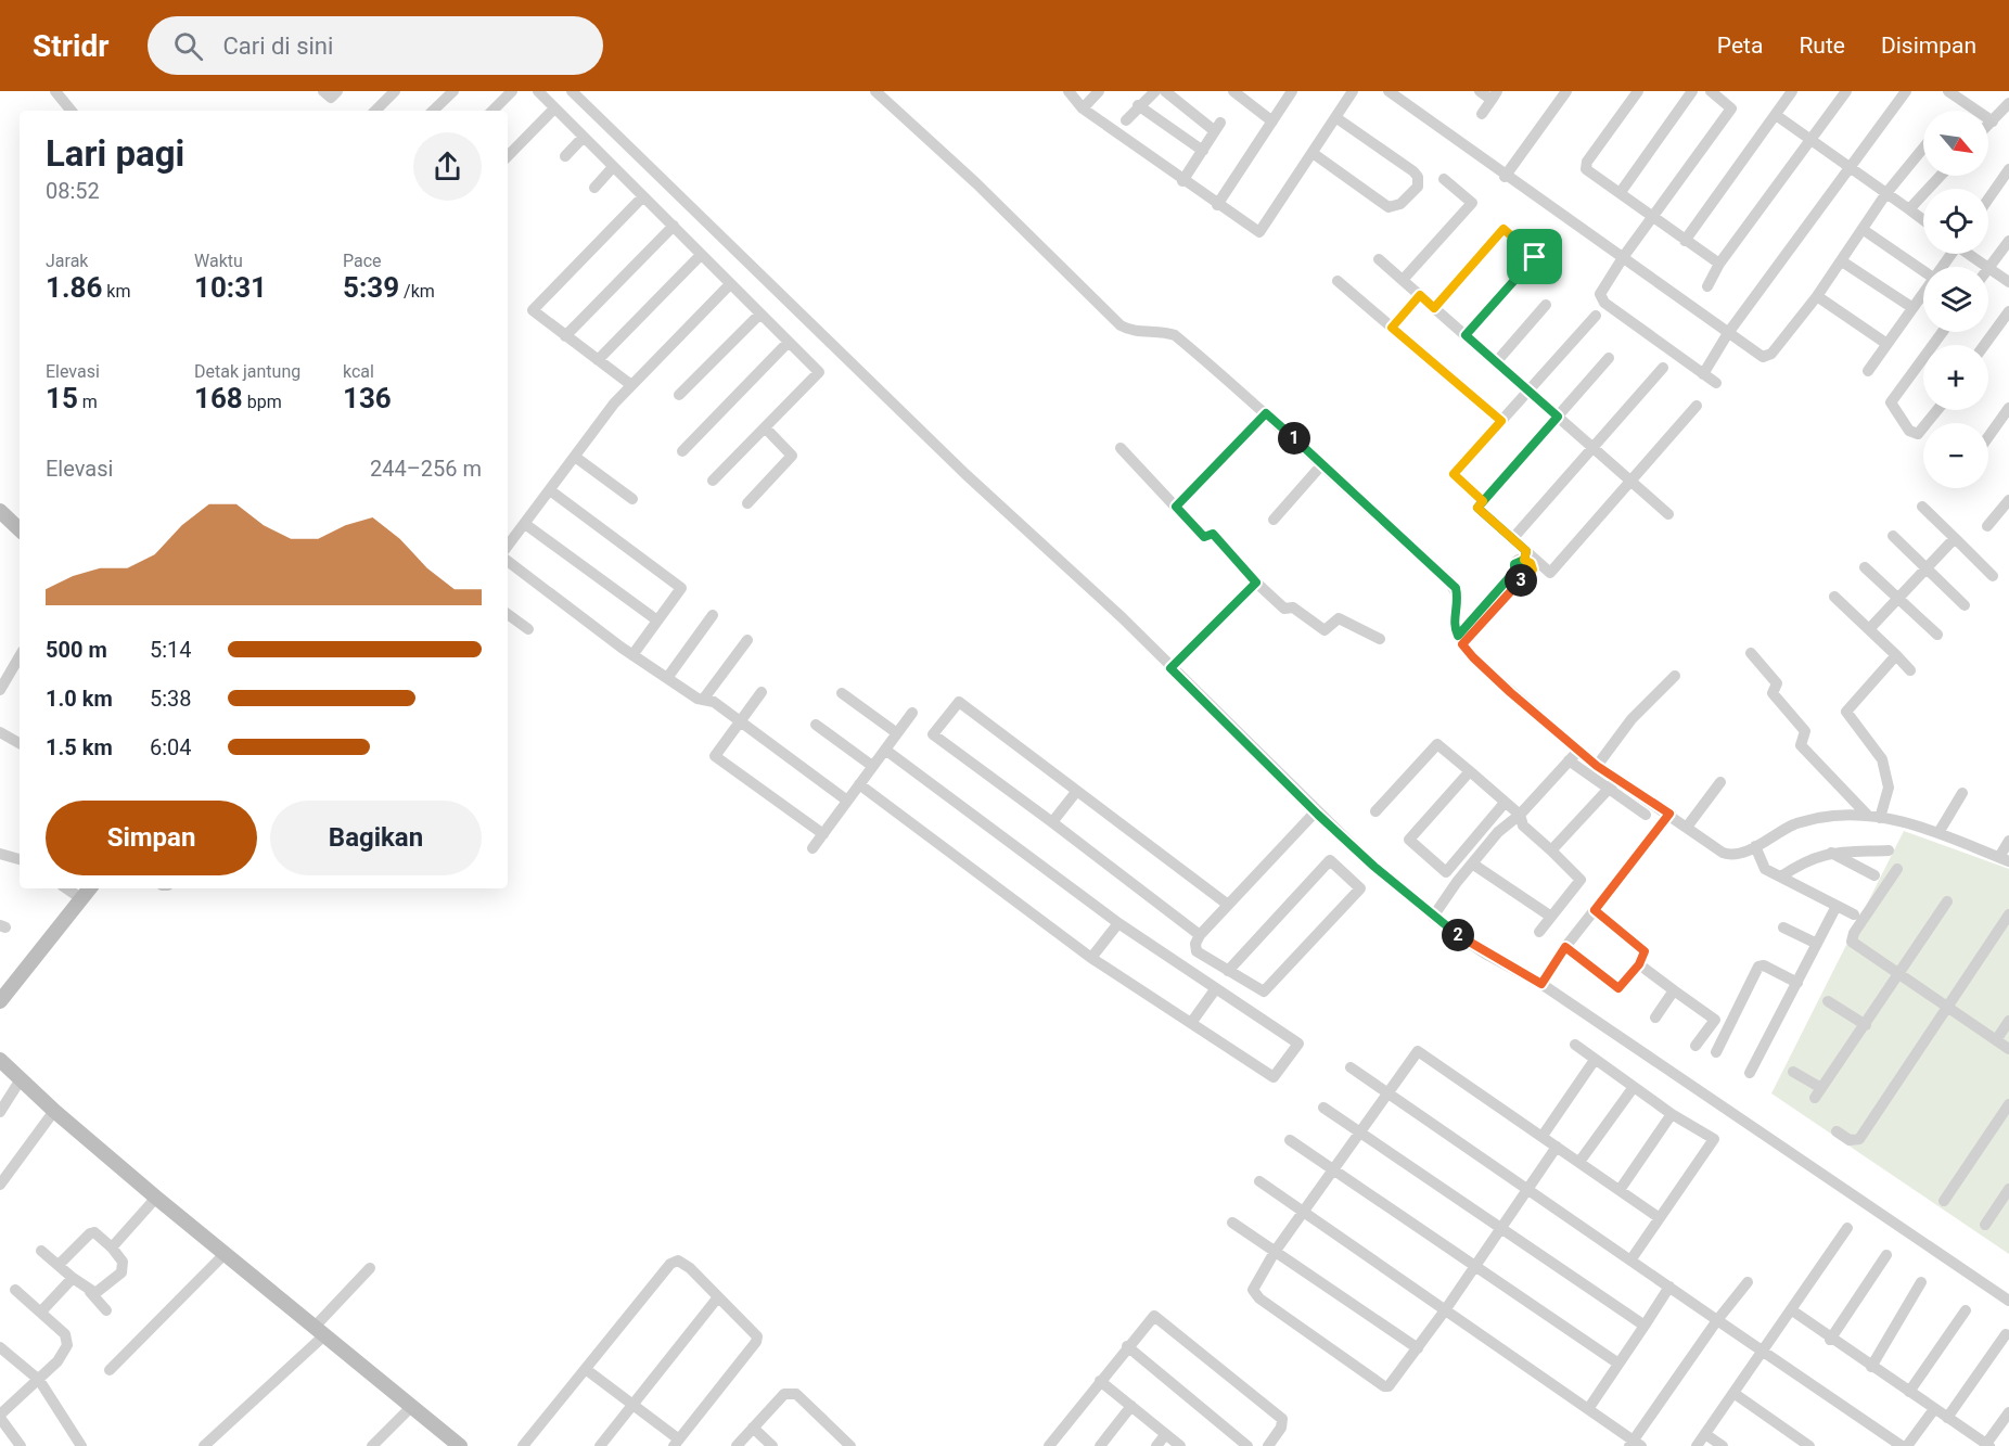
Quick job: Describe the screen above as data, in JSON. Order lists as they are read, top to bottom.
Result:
{
  "north": "bottom right",
  "page": {
    "header": "Stridr",
    "search": "Cari di sini",
    "nav": ["Peta", "Rute", "Disimpan"],
    "map_buttons": ["+", "−"],
    "heading": ["Lari pagi", "08:52"],
    "stats": [
      ["Jarak", "1.86 km"],
      ["Waktu", "10:31"],
      ["Pace", "5:39 /km"],
      ["Elevasi", "15 m"],
      ["Detak jantung", "168 bpm"],
      ["kcal", "136"]
    ],
    "pins": ["1", "3", "2"],
    "chart": ["Elevasi", "244–256 m"],
    "list": [
      {
        "name": "500 m",
        "note": "5:14"
      },
      {
        "name": "1.0 km",
        "note": "5:38"
      },
      {
        "name": "1.5 km",
        "note": "6:04"
      }
    ],
    "buttons": ["Simpan", "Bagikan"]
  }
}
